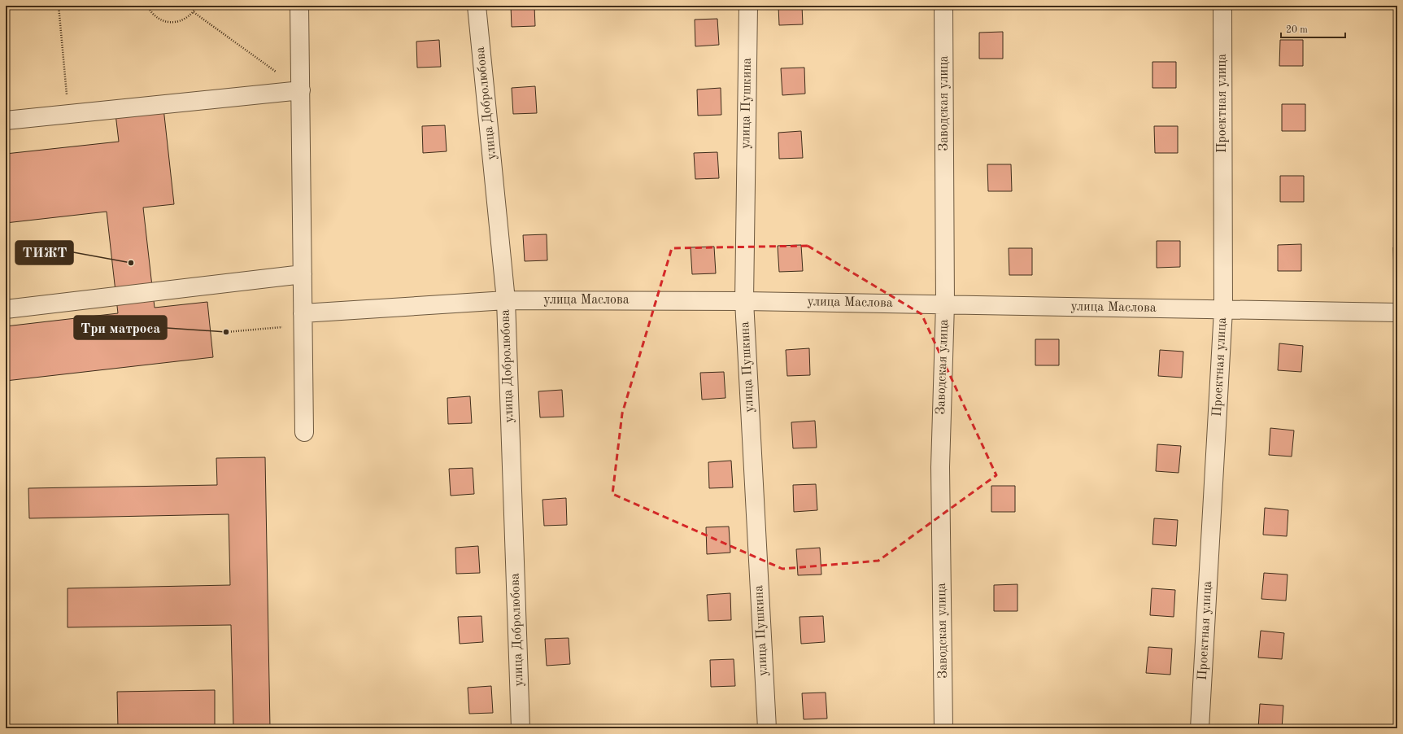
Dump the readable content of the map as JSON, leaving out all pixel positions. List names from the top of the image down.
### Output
{
  "streets": {
    "street": [
      "улица Добролюбова",
      "улица Пушкина",
      "Заводская улица",
      "Проектная улица",
      "улица Маслова"
    ]
  },
  "crossings": [
    ["улица Добролюбова", "улица Маслова"],
    ["улица Пушкина", "улица Маслова"],
    ["Заводская улица", "улица Маслова"],
    ["Проектная улица", "улица Маслова"]
  ],
  "places": ["ТИЖТ", "Три матроса"],
  "scale_bar": "20 m"
}
